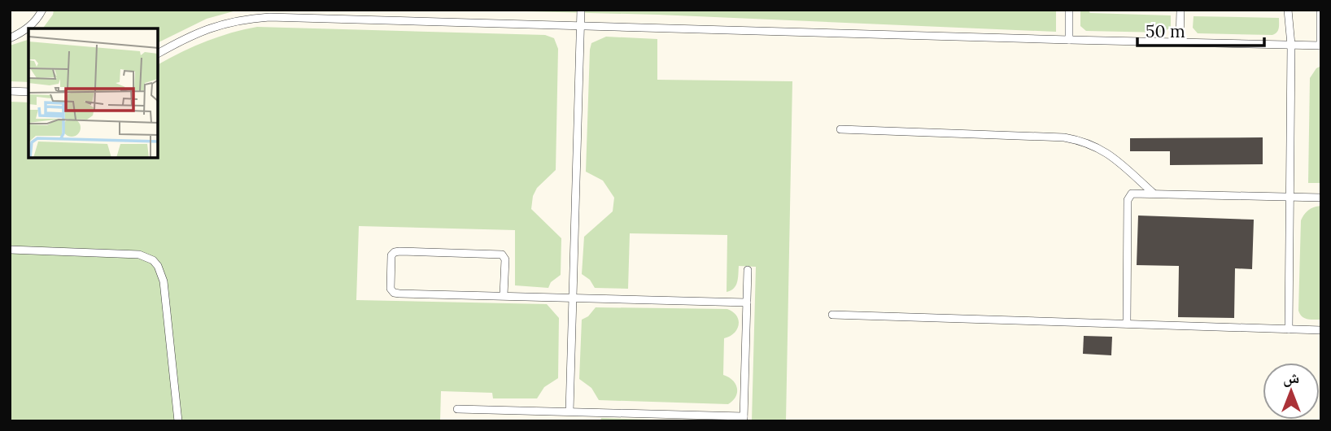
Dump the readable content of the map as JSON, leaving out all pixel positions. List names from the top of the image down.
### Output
{
  "scale_bar": "50 m",
  "north": "top"
}
